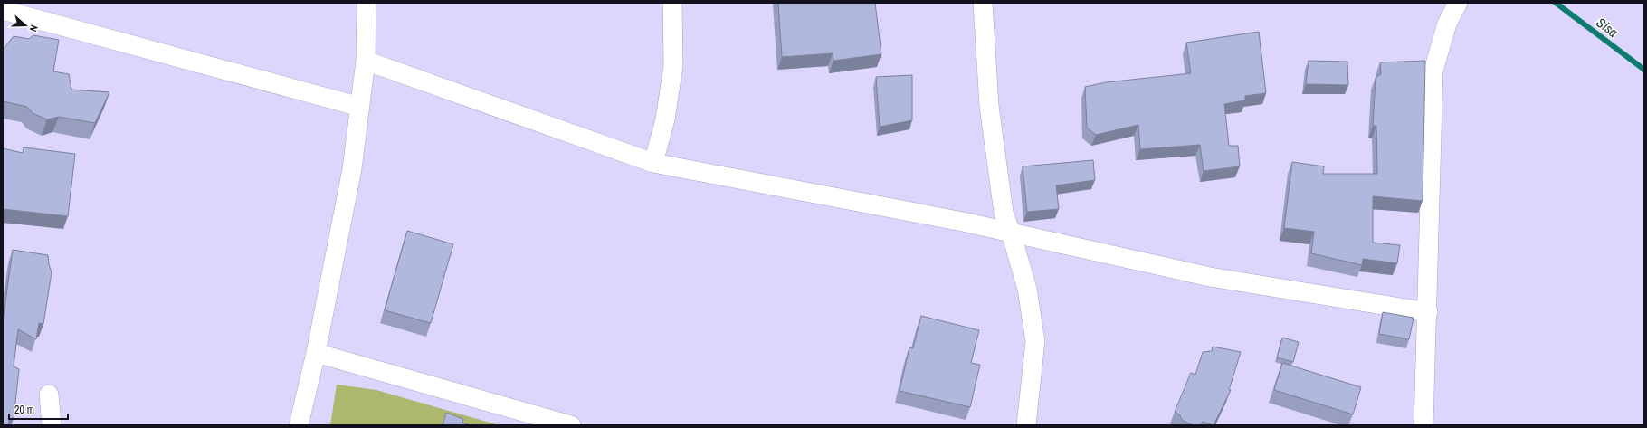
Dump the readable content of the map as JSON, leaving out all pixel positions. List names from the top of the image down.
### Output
{
  "water": ["Sisa"],
  "scale_bar": "20 m",
  "north": "right"
}
